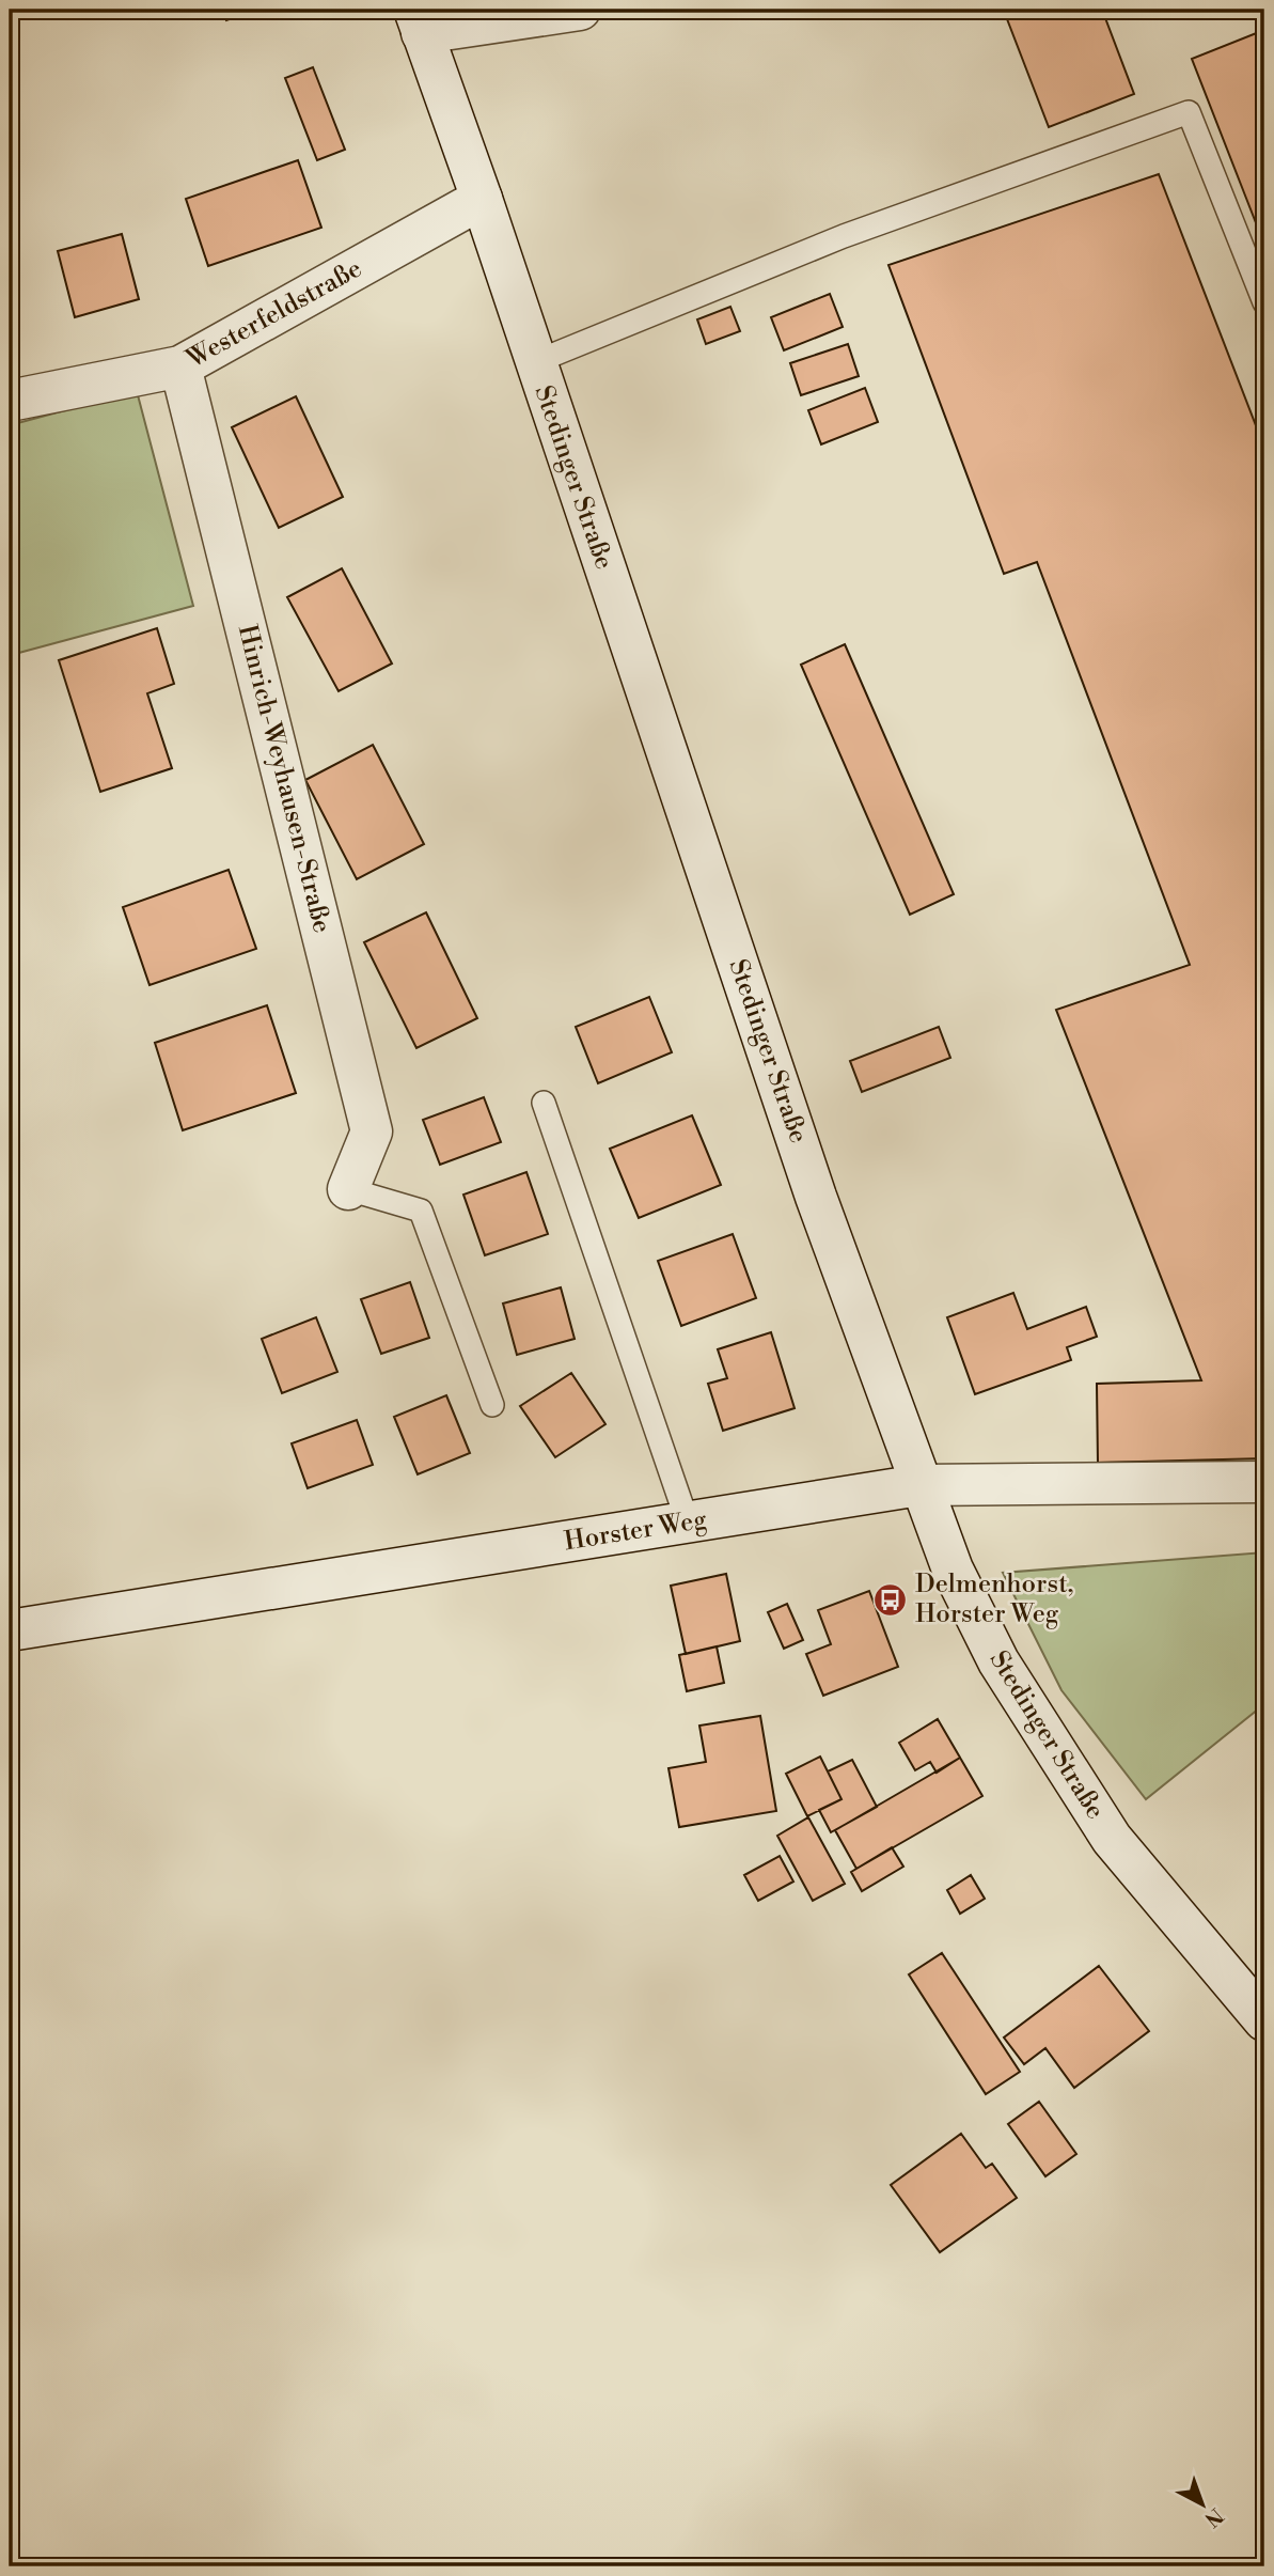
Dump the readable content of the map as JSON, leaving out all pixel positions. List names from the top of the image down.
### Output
{
  "streets": {
    "street": [
      "Westerfeldstraße",
      "Stedinger Straße",
      "Hinrich-Weyhausen-Straße",
      "Horster Weg"
    ]
  },
  "crossings": [
    ["Westerfeldstraße", "Stedinger Straße"],
    ["Westerfeldstraße", "Hinrich-Weyhausen-Straße"],
    ["Stedinger Straße", "Horster Weg"]
  ],
  "places": {
    "bus stop": ["Delmenhorst, Horster Weg"]
  },
  "north": "bottom right"
}
